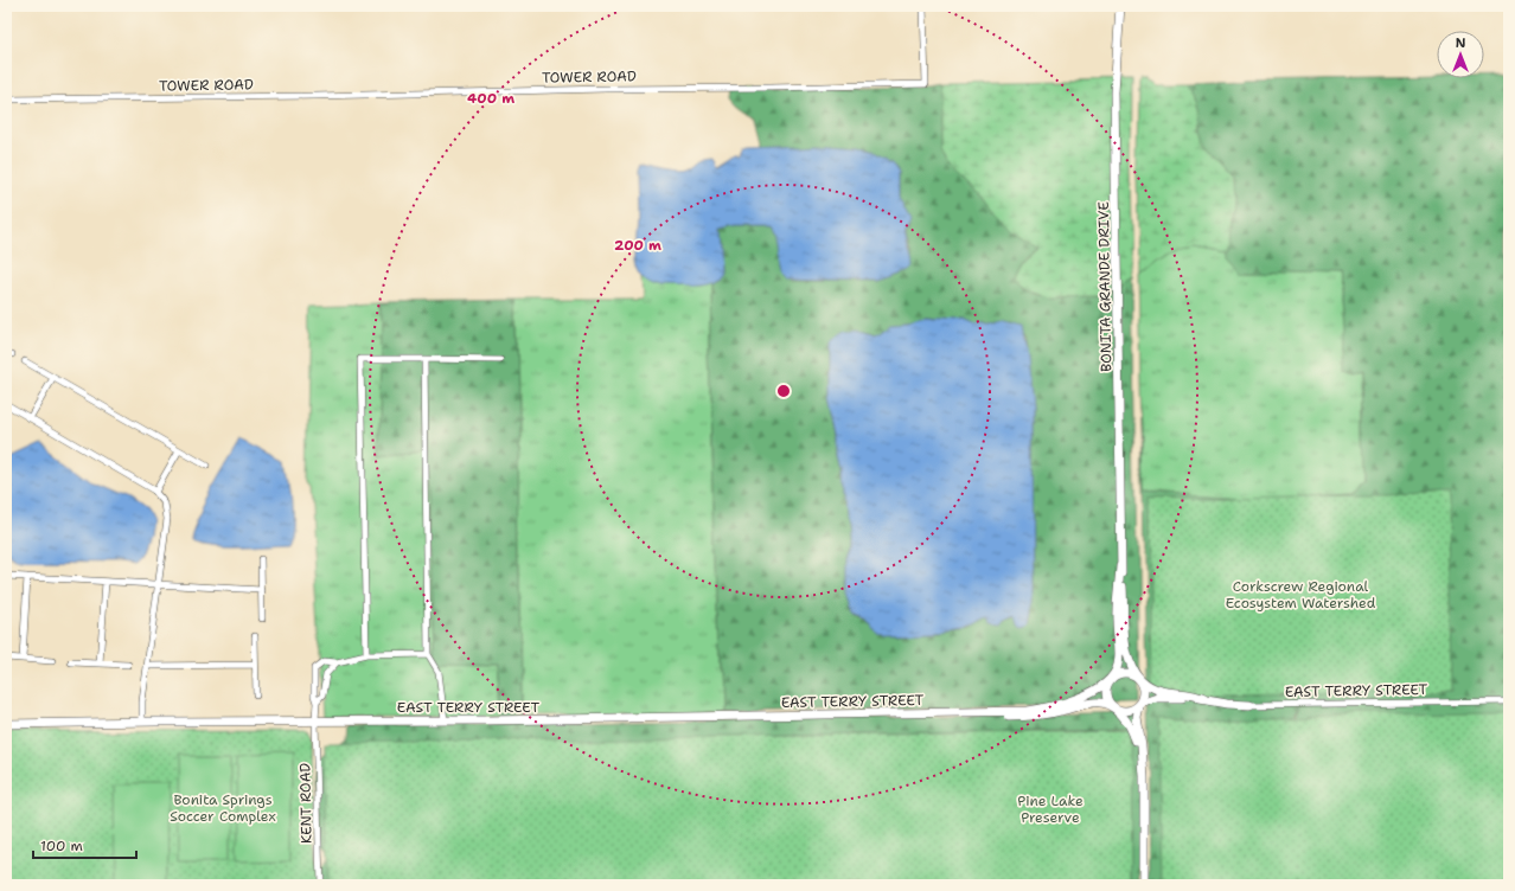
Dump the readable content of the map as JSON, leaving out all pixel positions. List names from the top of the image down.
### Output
{
  "streets": {
    "street": [
      "TOWER ROAD",
      "BONITA GRANDE DRIVE",
      "EAST TERRY STREET",
      "KENT ROAD"
    ]
  },
  "crossings": [
    ["BONITA GRANDE DRIVE", "EAST TERRY STREET"],
    ["EAST TERRY STREET", "KENT ROAD"]
  ],
  "parks": ["Corkscrew Regional Ecosystem Watershed", "Bonita Springs Soccer Complex", "Pine Lake Preserve"],
  "scale_bar": "100 m",
  "north": "top",
  "rings": ["400 m", "200 m"]
}
